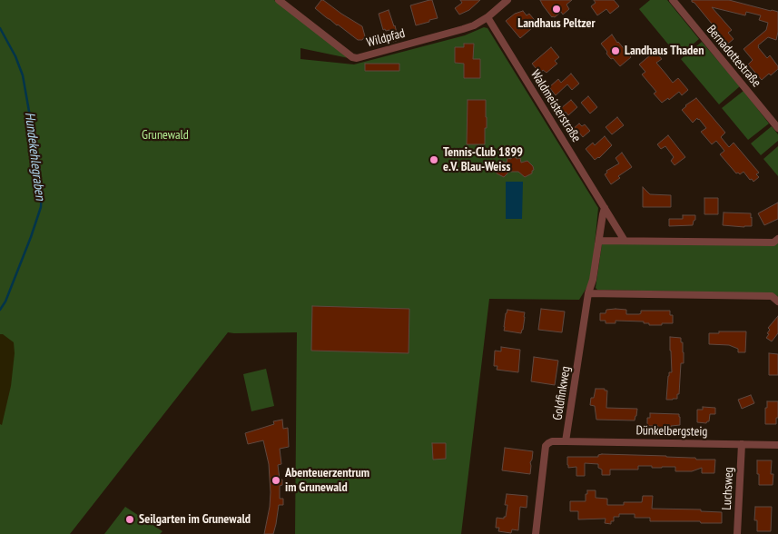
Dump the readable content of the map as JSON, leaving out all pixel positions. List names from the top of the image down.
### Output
{
  "streets": {
    "street": [
      "Wildpfad",
      "Bernadottestraße",
      "Waldmeisterstraße",
      "Goldfinkweg",
      "Dünkelbergsteig",
      "Luchsweg"
    ]
  },
  "crossings": [
    ["Wildpfad", "Waldmeisterstraße"],
    ["Goldfinkweg", "Dünkelbergsteig"],
    ["Dünkelbergsteig", "Luchsweg"]
  ],
  "water": ["Hundekehlegraben"],
  "parks": ["Grunewald"],
  "places": [
    "Landhaus Peltzer",
    "Landhaus Thaden",
    "Tennis-Club 1899 e.V. Blau-Weiss",
    "Abenteuerzentrum im Grunewald",
    "Seilgarten im Grunewald"
  ]
}
